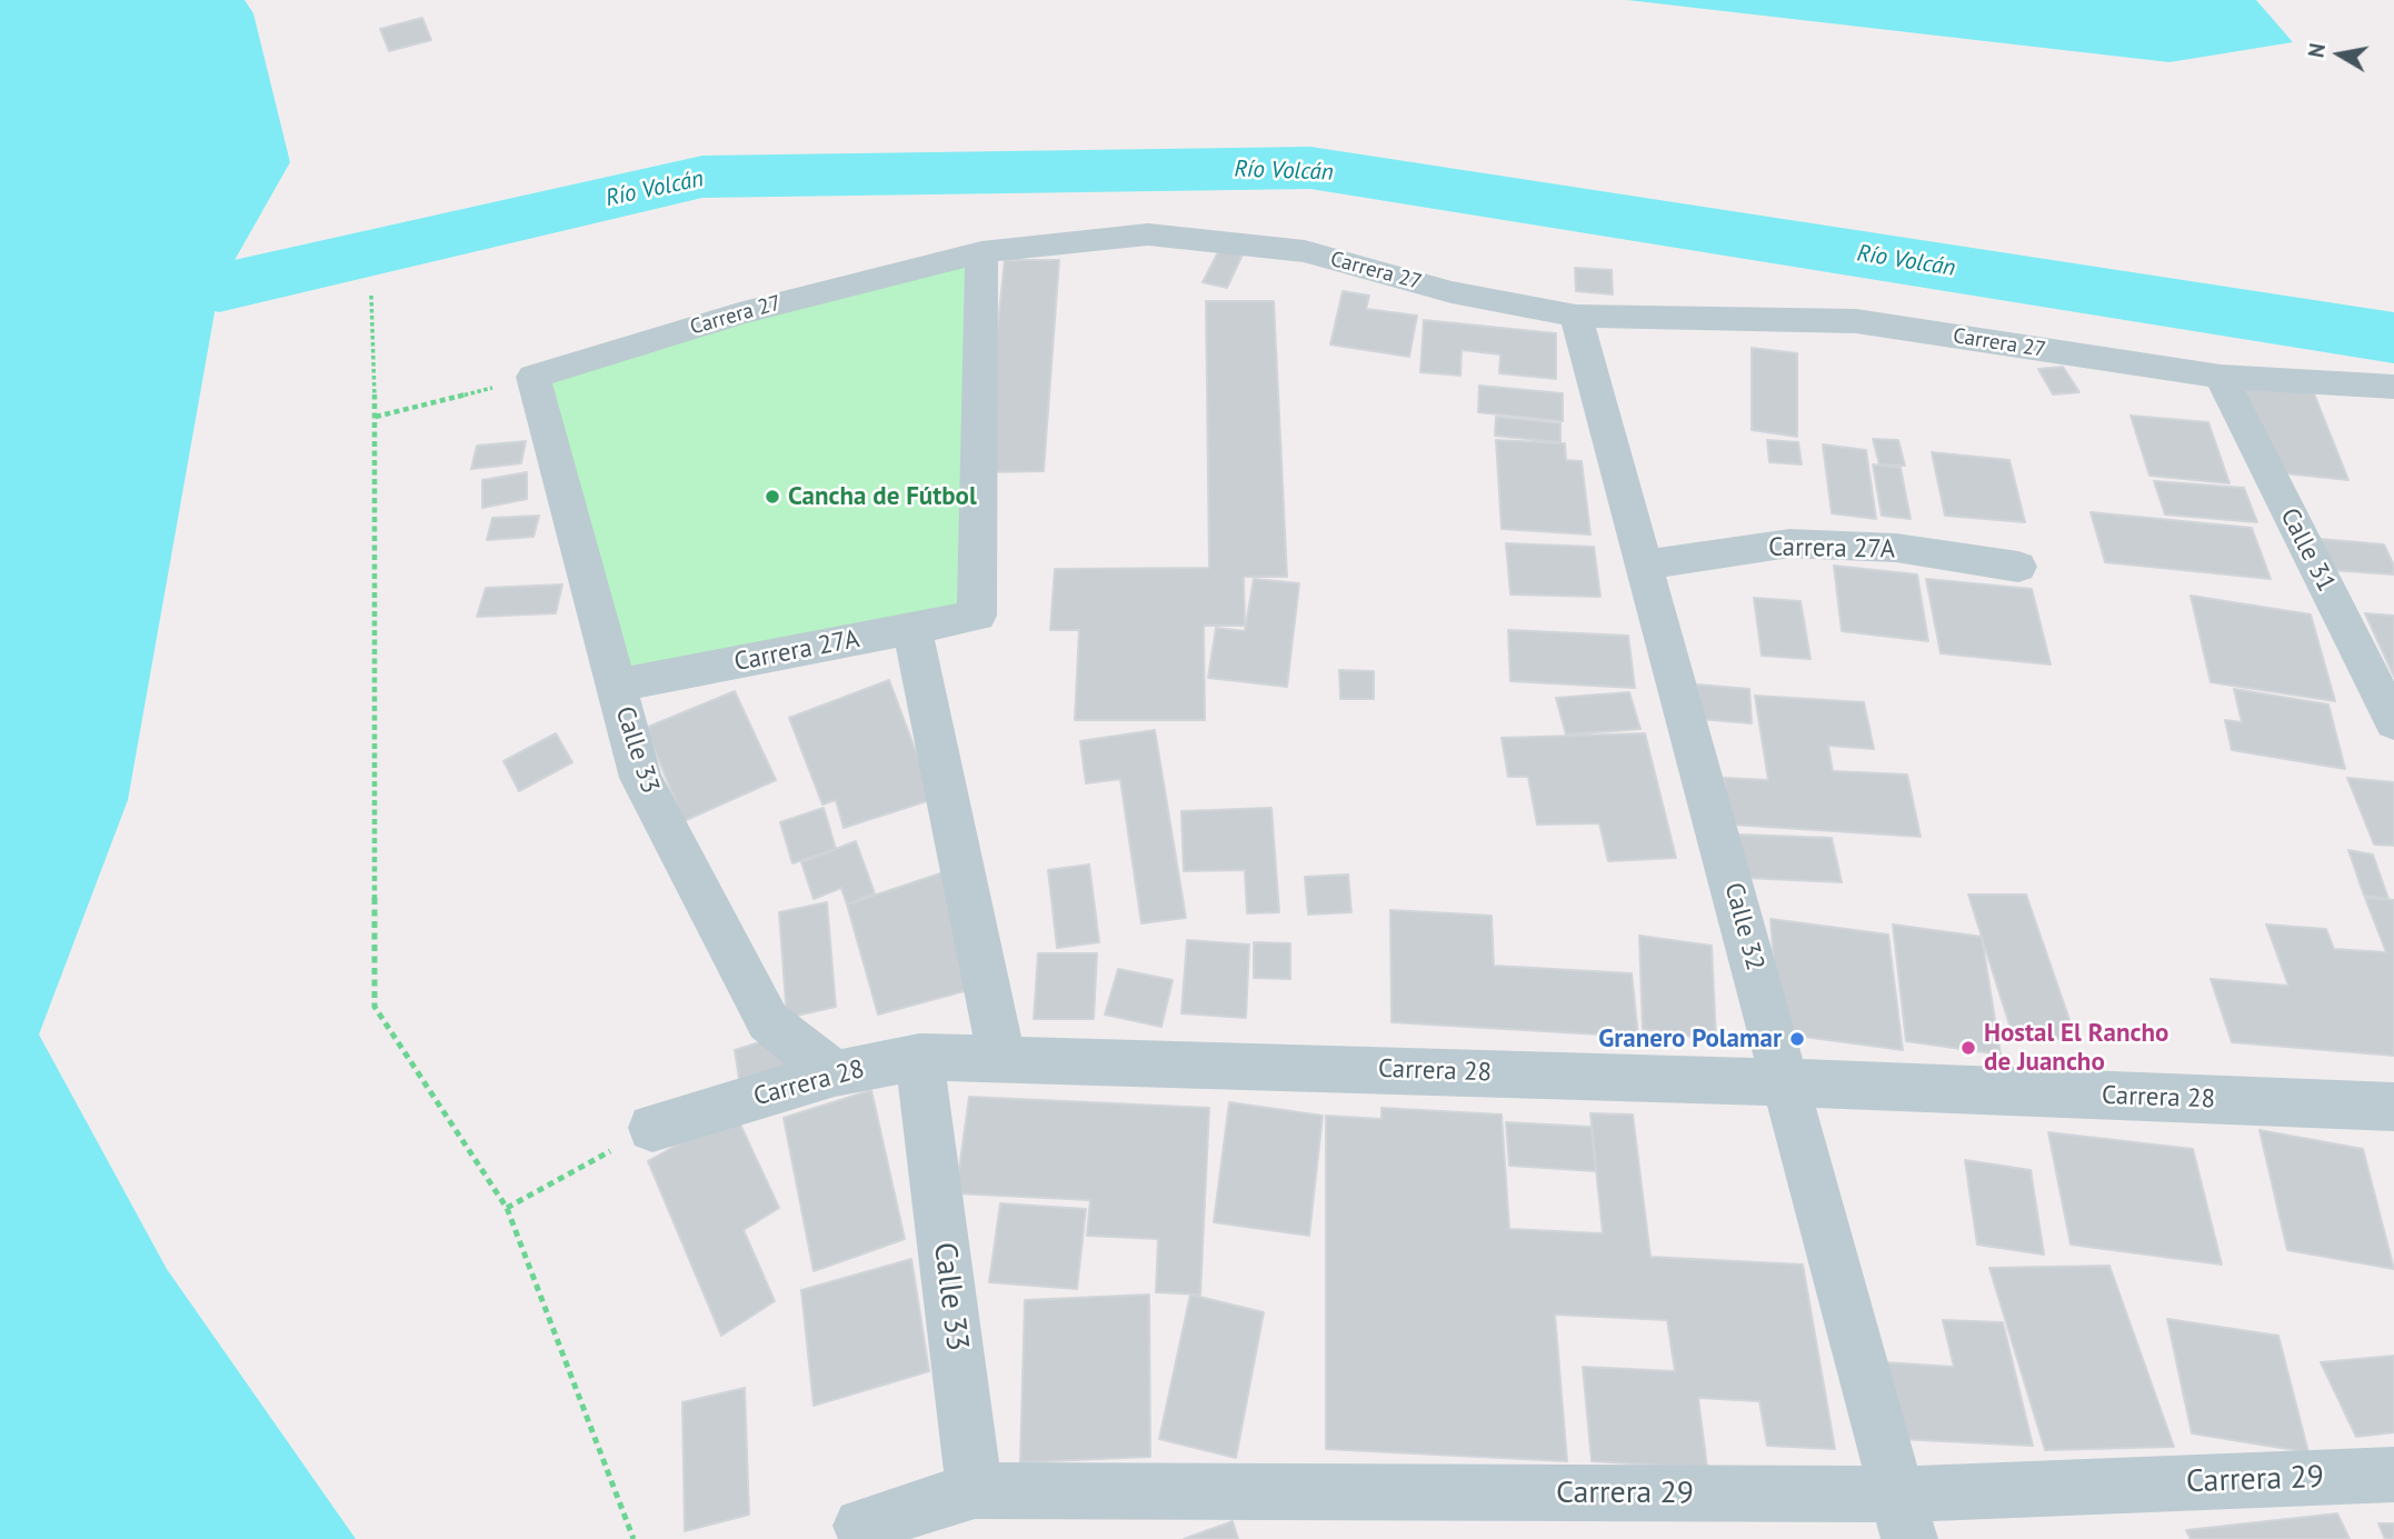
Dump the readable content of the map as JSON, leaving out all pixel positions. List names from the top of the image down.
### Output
{
  "streets": {
    "street": [
      "Carrera 27",
      "Carrera 27A",
      "Calle 31",
      "Calle 33",
      "Calle 32",
      "Carrera 28",
      "Carrera 29"
    ]
  },
  "crossings": [
    ["Carrera 27", "Carrera 27A"],
    ["Carrera 27", "Calle 31"],
    ["Carrera 27", "Calle 33"],
    ["Carrera 27", "Calle 32"],
    ["Carrera 27A", "Calle 33"],
    ["Carrera 27A", "Calle 32"],
    ["Calle 33", "Carrera 28"],
    ["Calle 33", "Carrera 29"],
    ["Calle 32", "Carrera 28"],
    ["Calle 32", "Carrera 29"]
  ],
  "water": ["Río Volcán"],
  "places": ["Cancha de Fútbol", "Granero Polamar", "Hostal El Rancho de Juancho"],
  "north": "left"
}
